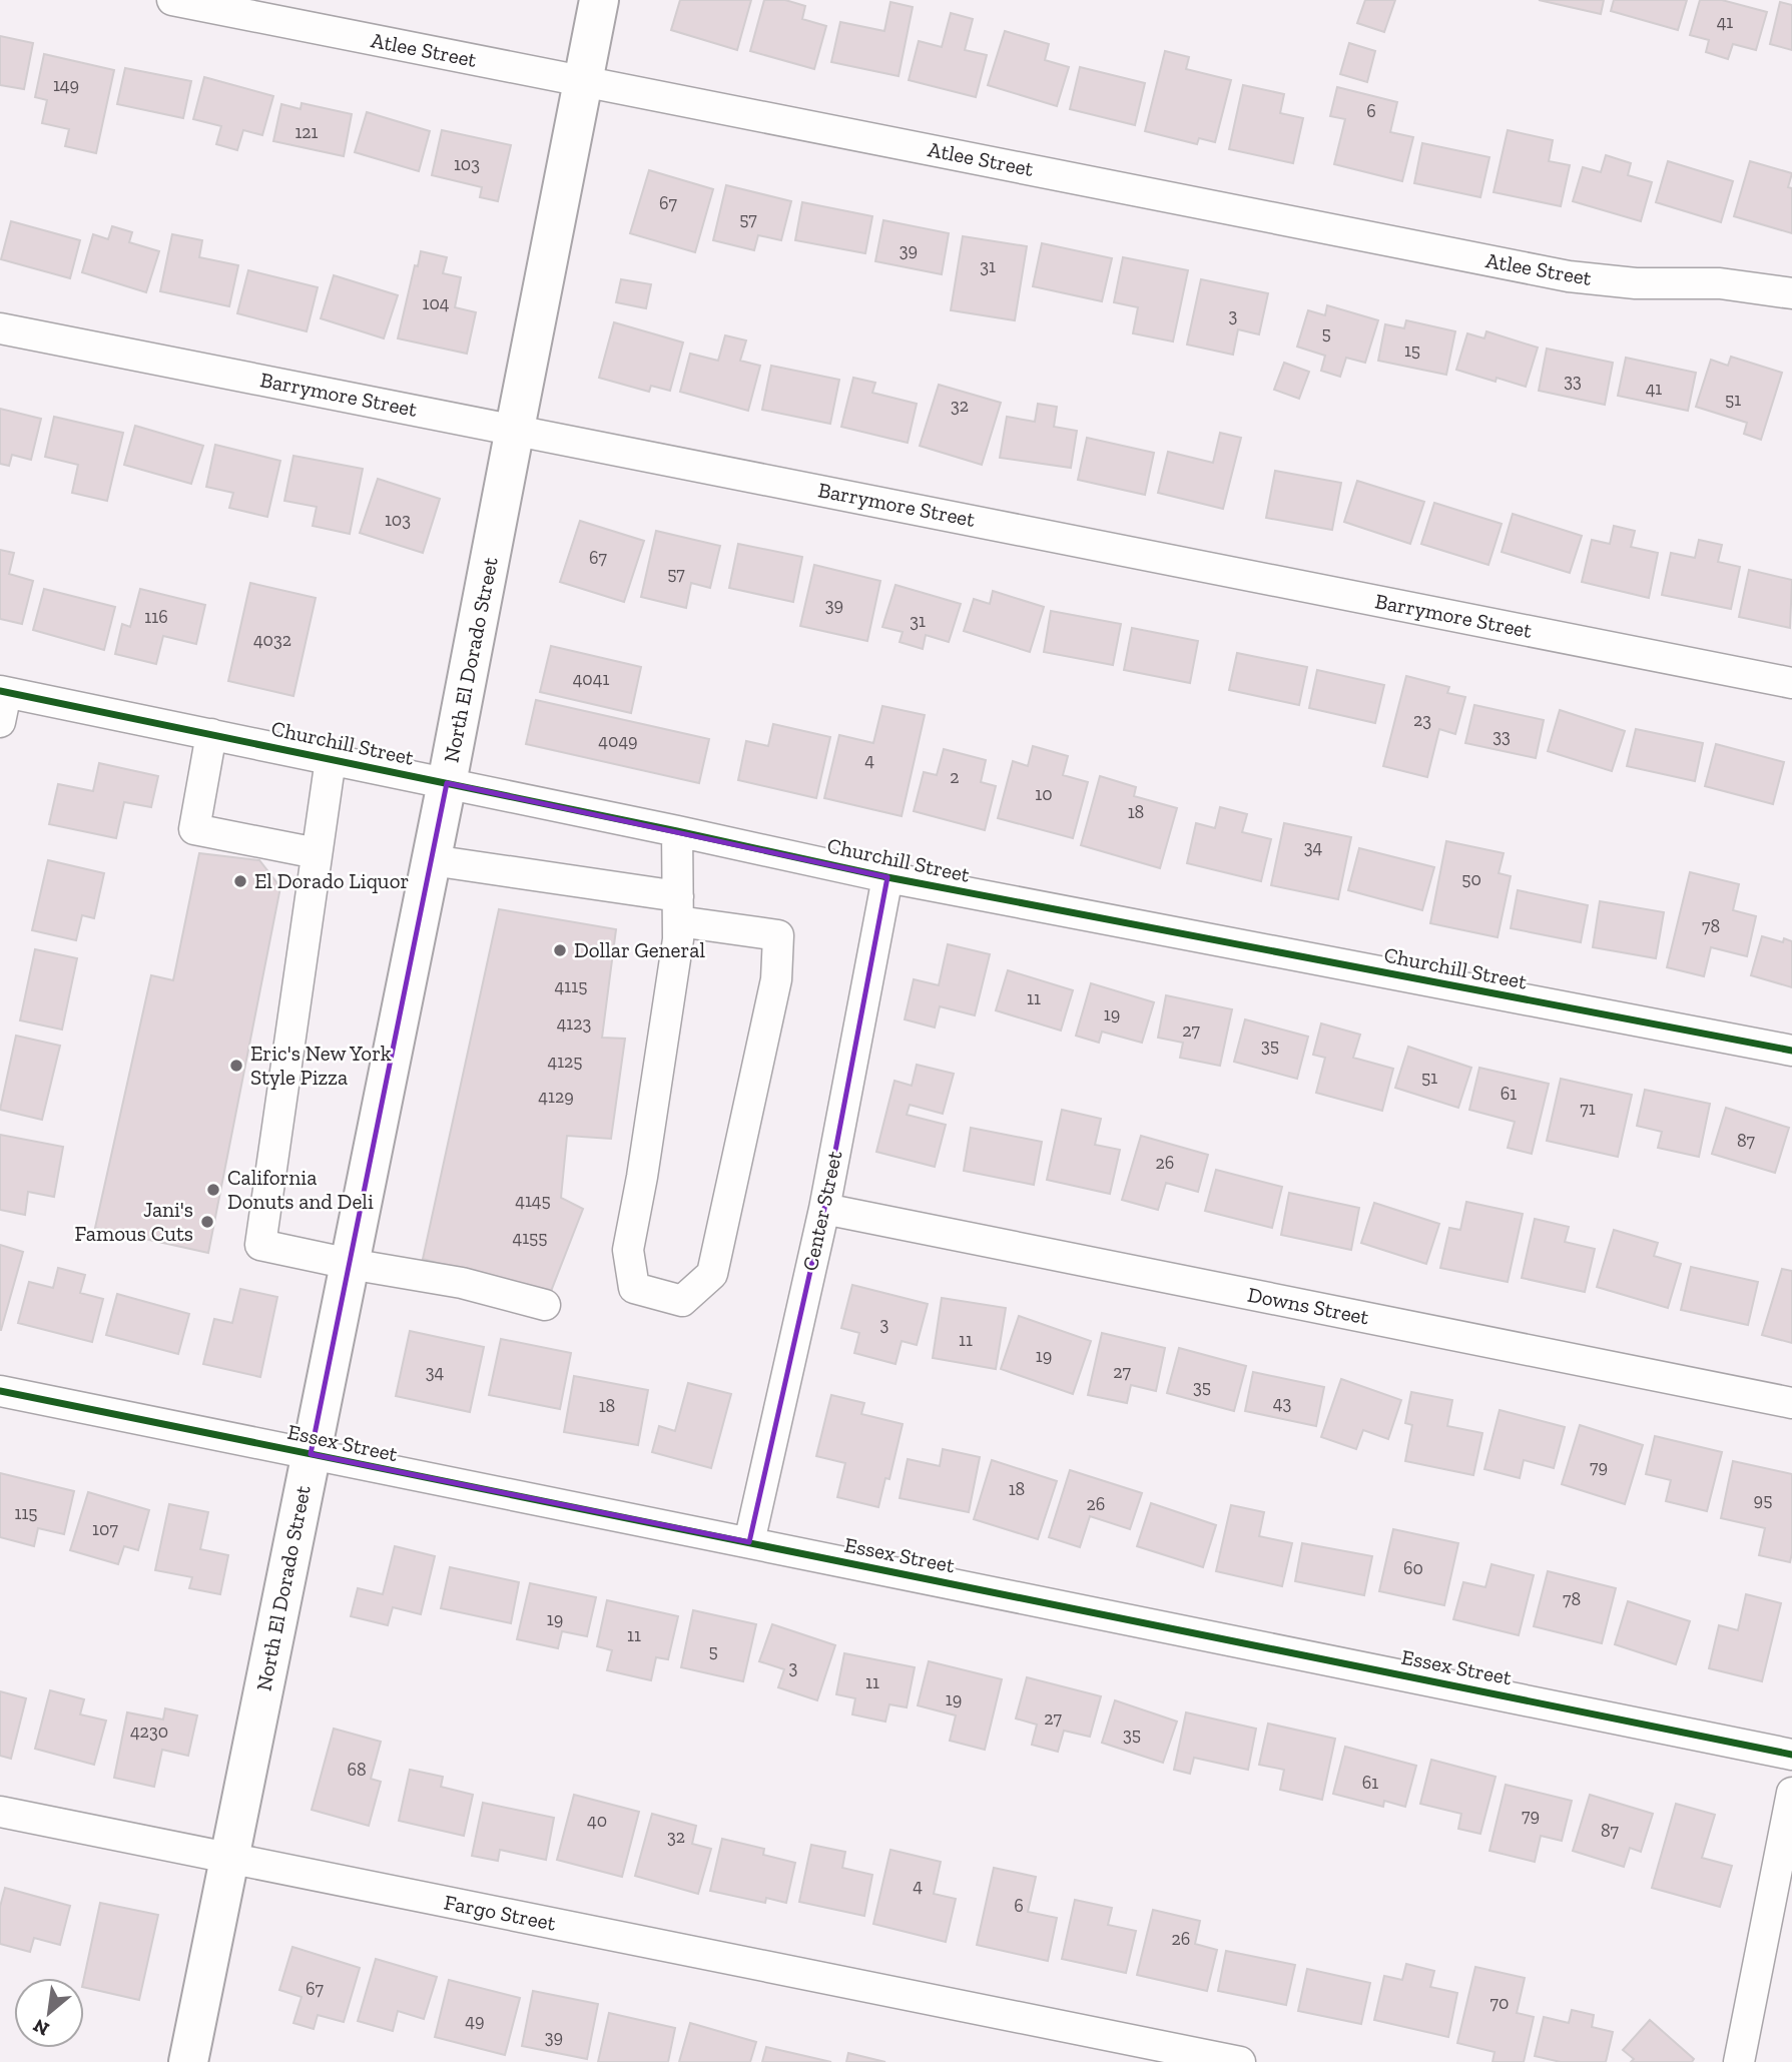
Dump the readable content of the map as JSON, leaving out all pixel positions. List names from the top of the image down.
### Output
{
  "streets": {
    "main road": ["North El Dorado Street"],
    "street": [
      "Atlee Street",
      "Barrymore Street",
      "Churchill Street",
      "Center Street",
      "Downs Street",
      "Essex Street",
      "Fargo Street"
    ]
  },
  "crossings": [
    ["Atlee Street", "North El Dorado Street"],
    ["Barrymore Street", "North El Dorado Street"],
    ["North El Dorado Street", "Churchill Street"],
    ["North El Dorado Street", "Essex Street"],
    ["North El Dorado Street", "Fargo Street"],
    ["Churchill Street", "Center Street"],
    ["Center Street", "Downs Street"],
    ["Center Street", "Essex Street"]
  ],
  "places": [
    "El Dorado Liquor",
    "Dollar General",
    "Eric's New York Style Pizza",
    "California Donuts and Deli",
    "Jani's Famous Cuts"
  ],
  "house_numbers": [
    "41",
    "149",
    "6",
    "121",
    "103",
    "67",
    "57",
    "39",
    "31",
    "104",
    "3",
    "5",
    "15",
    "33",
    "41",
    "51",
    "32",
    "103",
    "67",
    "57",
    "39",
    "116",
    "31",
    "4032",
    "4041",
    "23",
    "33",
    "4049",
    "4",
    "2",
    "10",
    "18",
    "34",
    "50",
    "78",
    "4115",
    "11",
    "19",
    "4123",
    "27",
    "35",
    "4125",
    "51",
    "61",
    "4129",
    "71",
    "87",
    "26",
    "4145",
    "4155",
    "3",
    "11",
    "19",
    "34",
    "27",
    "35",
    "43",
    "18",
    "79",
    "18",
    "95",
    "26",
    "115",
    "107",
    "60",
    "78",
    "19",
    "11",
    "5",
    "3",
    "11",
    "19",
    "27",
    "4230",
    "35",
    "68",
    "61",
    "79",
    "40",
    "87",
    "32",
    "4",
    "6",
    "26",
    "67",
    "70",
    "49",
    "39"
  ],
  "north": "bottom left"
}
